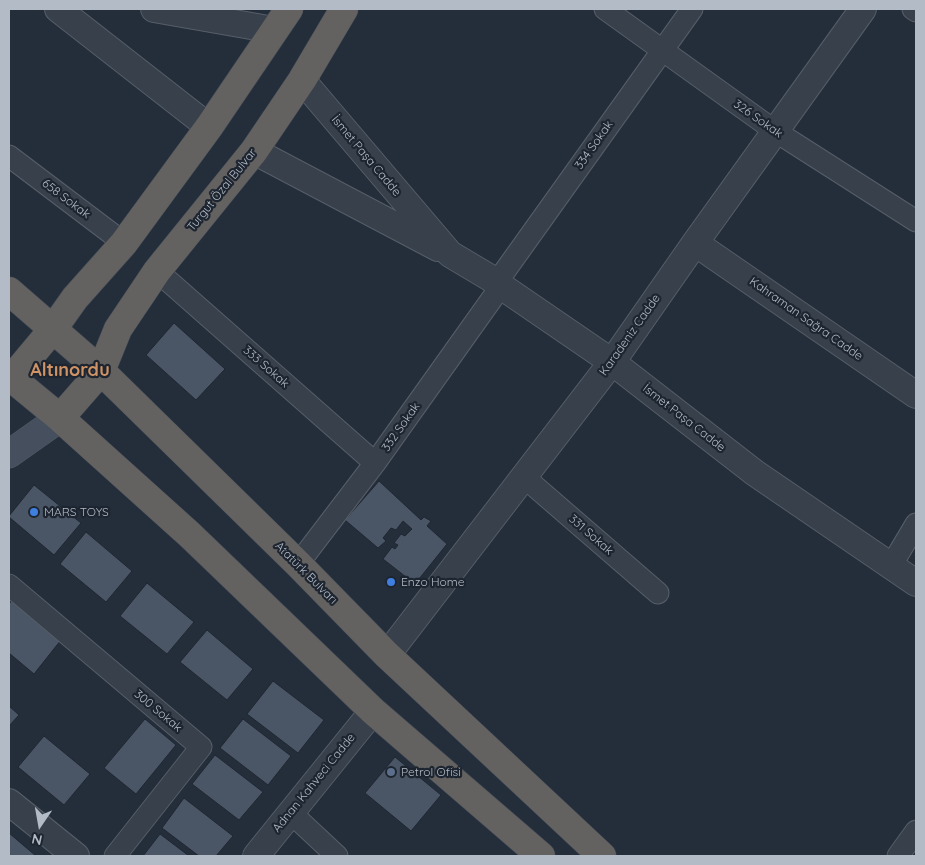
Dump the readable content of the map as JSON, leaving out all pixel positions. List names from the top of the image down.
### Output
{
  "streets": {
    "highway": ["Turgut Özal Bulvar", "Atatürk Bulvarı"],
    "street": [
      "326 Sokak",
      "334 Sokak",
      "İsmet Paşa Cadde",
      "658 Sokak",
      "Kahraman Sağra Cadde",
      "Karadeniz Cadde",
      "333 Sokak",
      "332 Sokak",
      "331 Sokak",
      "300 Sokak",
      "Adnan Kahveci Cadde"
    ]
  },
  "crossings": [
    ["326 Sokak", "334 Sokak"],
    ["326 Sokak", "Karadeniz Cadde"],
    ["334 Sokak", "İsmet Paşa Cadde"],
    ["334 Sokak", "332 Sokak"],
    ["İsmet Paşa Cadde", "Turgut Özal Bulvar"],
    ["İsmet Paşa Cadde", "Karadeniz Cadde"],
    ["İsmet Paşa Cadde", "332 Sokak"],
    ["Turgut Özal Bulvar", "333 Sokak"],
    ["Turgut Özal Bulvar", "Atatürk Bulvarı"],
    ["Kahraman Sağra Cadde", "Karadeniz Cadde"],
    ["Karadeniz Cadde", "331 Sokak"],
    ["Karadeniz Cadde", "Atatürk Bulvarı"],
    ["333 Sokak", "332 Sokak"],
    ["332 Sokak", "Atatürk Bulvarı"]
  ],
  "districts": ["Altınordu"],
  "places": ["MARS TOYS", "Enzo Home", "Petrol Ofisi"],
  "north": "bottom"
}
